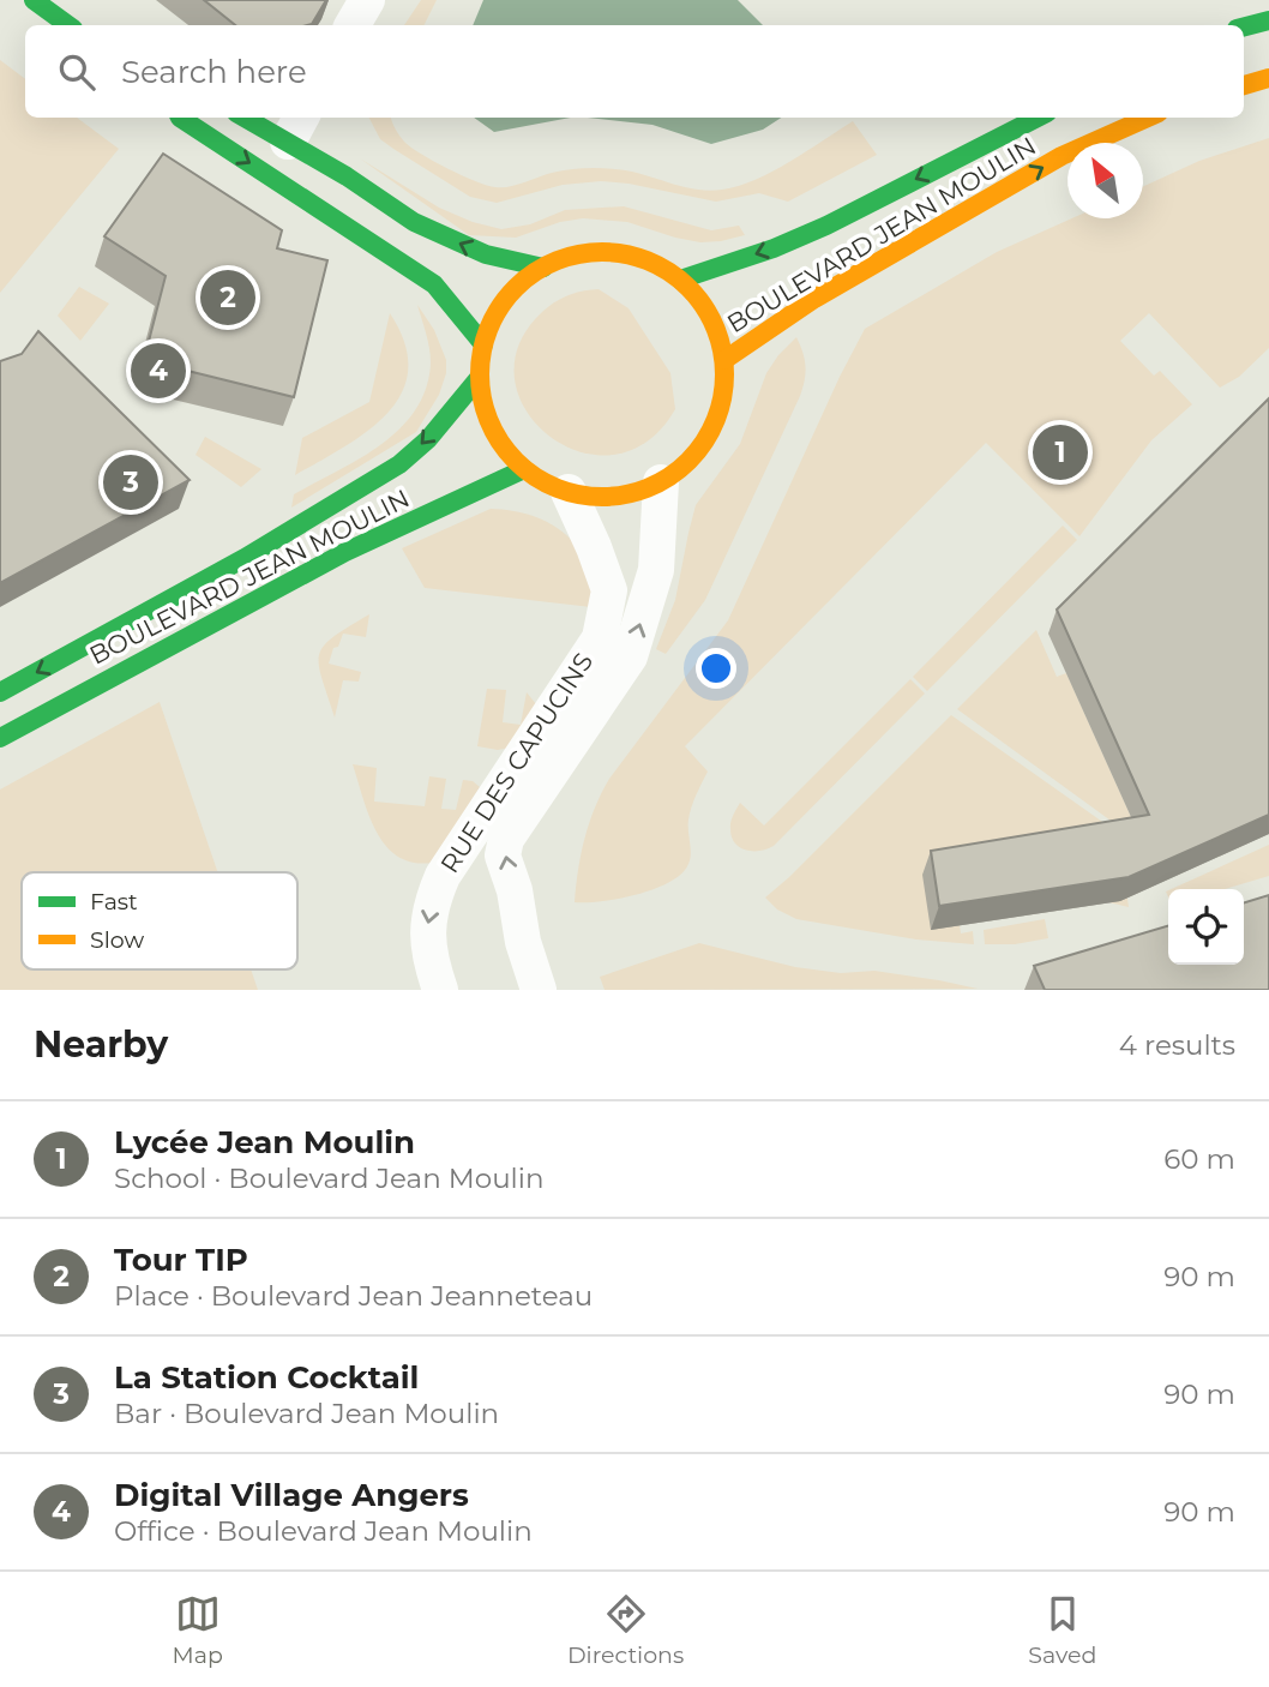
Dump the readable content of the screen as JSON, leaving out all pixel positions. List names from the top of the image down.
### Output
{
  "streets": {
    "main road": ["BOULEVARD JEAN MOULIN"],
    "street": ["RUE DES CAPUCINS"]
  },
  "crossings": [
    ["BOULEVARD JEAN MOULIN", "RUE DES CAPUCINS"]
  ],
  "legend": ["Fast", "Slow"],
  "north": "top left",
  "page": {
    "search": "Search here",
    "pins": [
      "2",
      "4",
      "1",
      "3"
    ],
    "heading": ["Nearby", "4 results"],
    "list": [
      {
        "mark": "1",
        "name": "Lycée Jean Moulin",
        "note": "School · Boulevard Jean Moulin",
        "value": "60 m"
      },
      {
        "mark": "2",
        "name": "Tour TIP",
        "note": "Place · Boulevard Jean Jeanneteau",
        "value": "90 m"
      },
      {
        "mark": "3",
        "name": "La Station Cocktail",
        "note": "Bar · Boulevard Jean Moulin",
        "value": "90 m"
      },
      {
        "mark": "4",
        "name": "Digital Village Angers",
        "note": "Office · Boulevard Jean Moulin",
        "value": "90 m"
      }
    ],
    "nav": ["Map", "Directions", "Saved"]
  }
}
